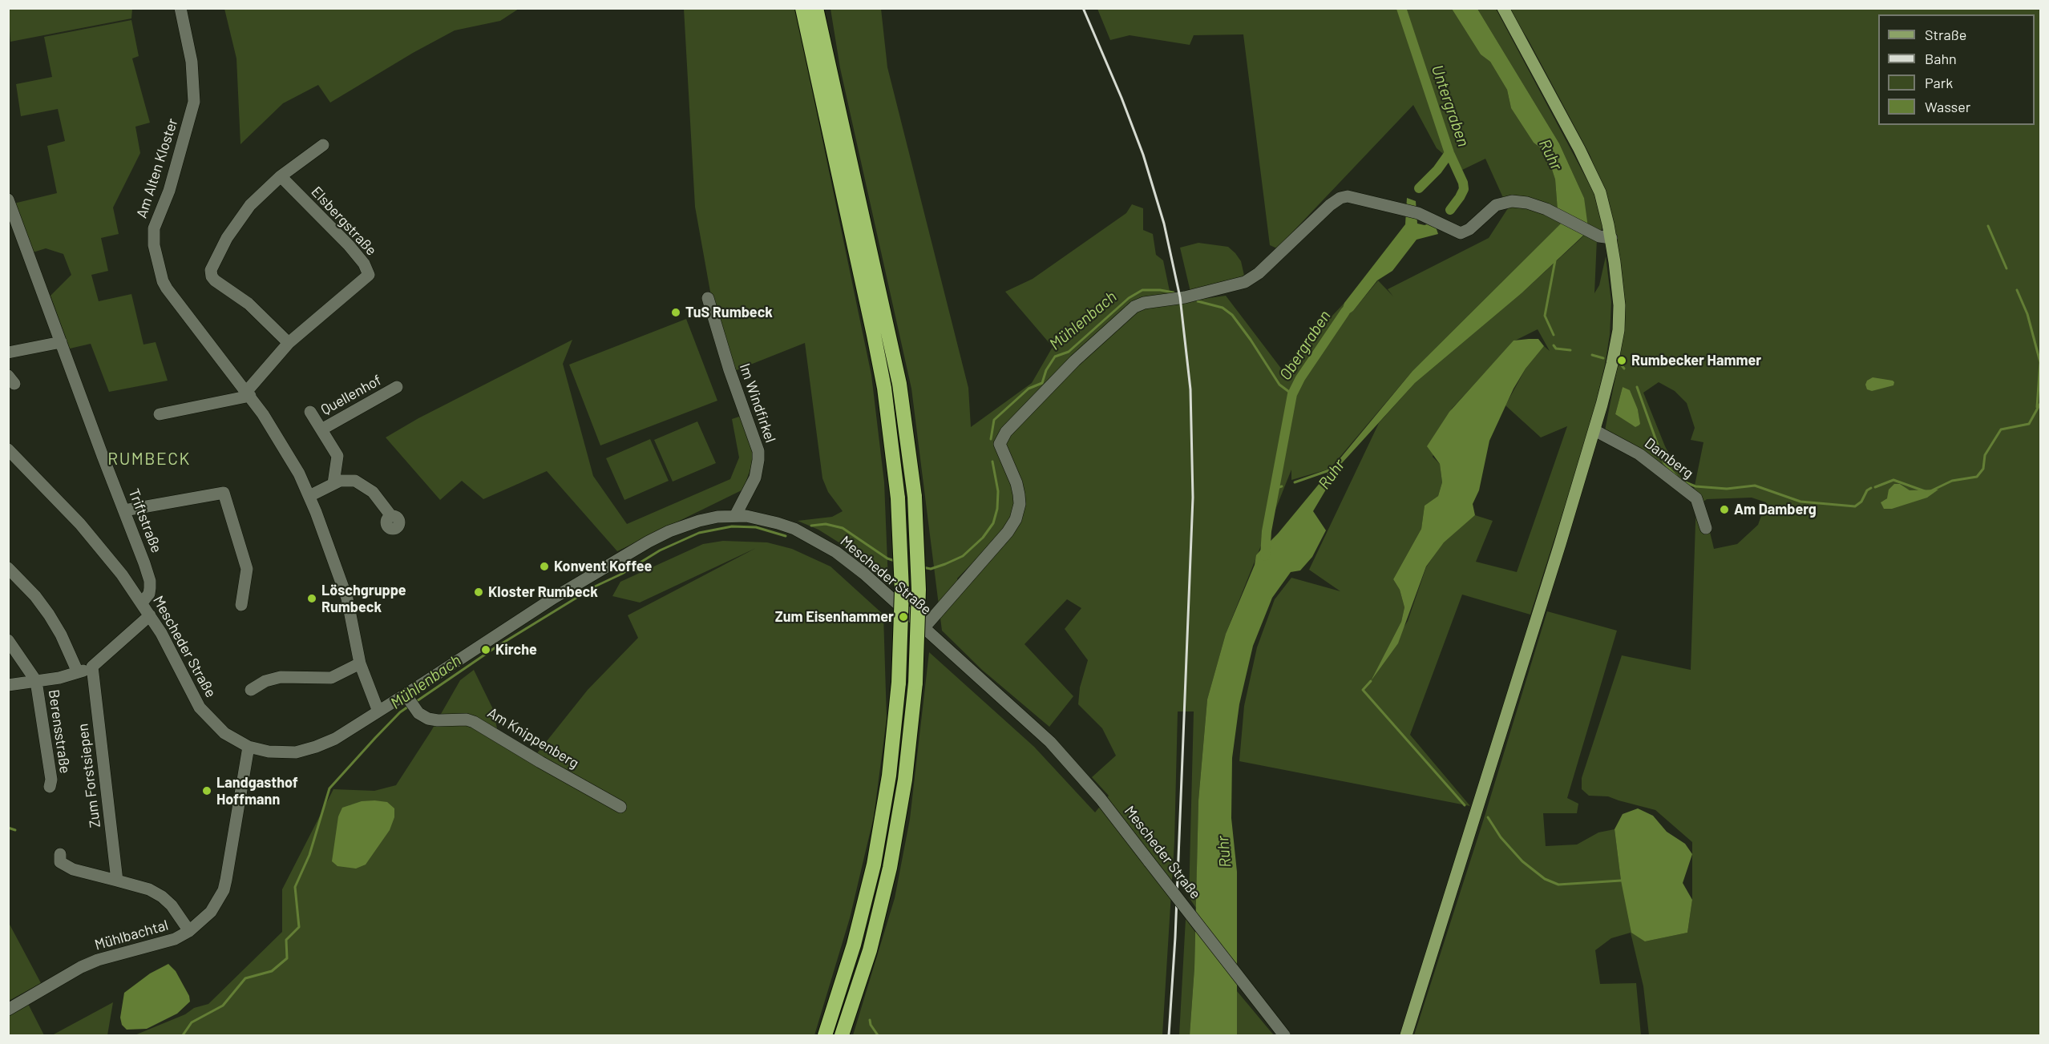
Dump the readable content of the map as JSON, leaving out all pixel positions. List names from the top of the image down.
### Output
{
  "streets": {
    "street": [
      "Am Alten Kloster",
      "Elsbergstraße",
      "Quellenhof",
      "Im Windfirkel",
      "Damberg",
      "Triftstraße",
      "Mescheder Straße",
      "Berensstraße",
      "Am Knippenberg",
      "Zum Forstsiepen",
      "Mühlbachtal"
    ]
  },
  "crossings": [
    ["Am Alten Kloster", "Elsbergstraße"],
    ["Am Alten Kloster", "Mescheder Straße"],
    ["Im Windfirkel", "Mescheder Straße"],
    ["Triftstraße", "Mescheder Straße"],
    ["Mescheder Straße", "Am Knippenberg"],
    ["Mescheder Straße", "Mühlbachtal"]
  ],
  "districts": ["RUMBECK"],
  "water": [
    "Untergraben",
    "Ruhr",
    "Mühlenbach",
    "Obergraben"
  ],
  "places": [
    "TuS Rumbeck",
    "Rumbecker Hammer",
    "Am Damberg",
    "Konvent Koffee",
    "Kloster Rumbeck",
    "Löschgruppe Rumbeck",
    "Zum Eisenhammer",
    "Kirche",
    "Landgasthof Hoffmann"
  ],
  "legend": [
    "Straße",
    "Bahn",
    "Park",
    "Wasser"
  ]
}
